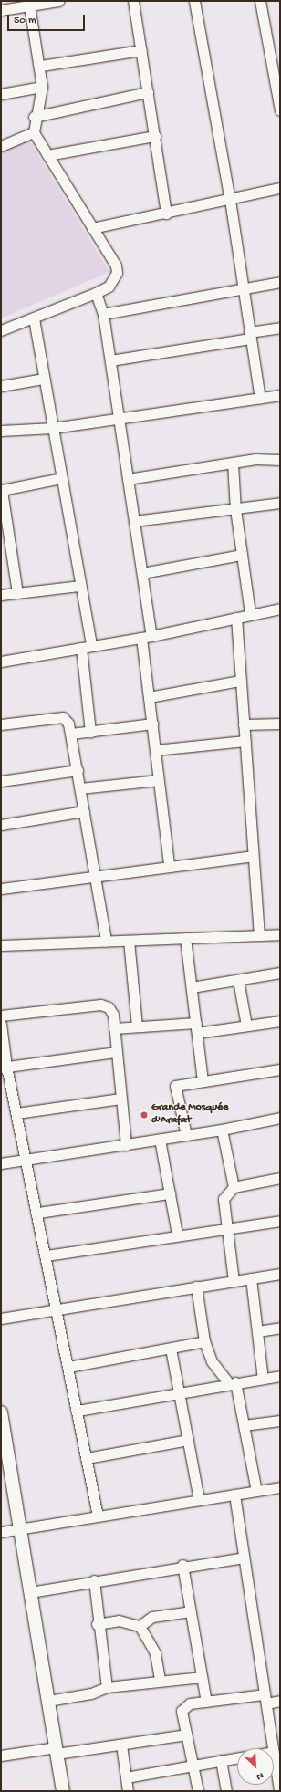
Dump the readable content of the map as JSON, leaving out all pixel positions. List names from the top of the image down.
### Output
{
  "places": ["Grande Mosquée d'Arafat"],
  "scale_bar": "50 m",
  "north": "bottom right"
}
